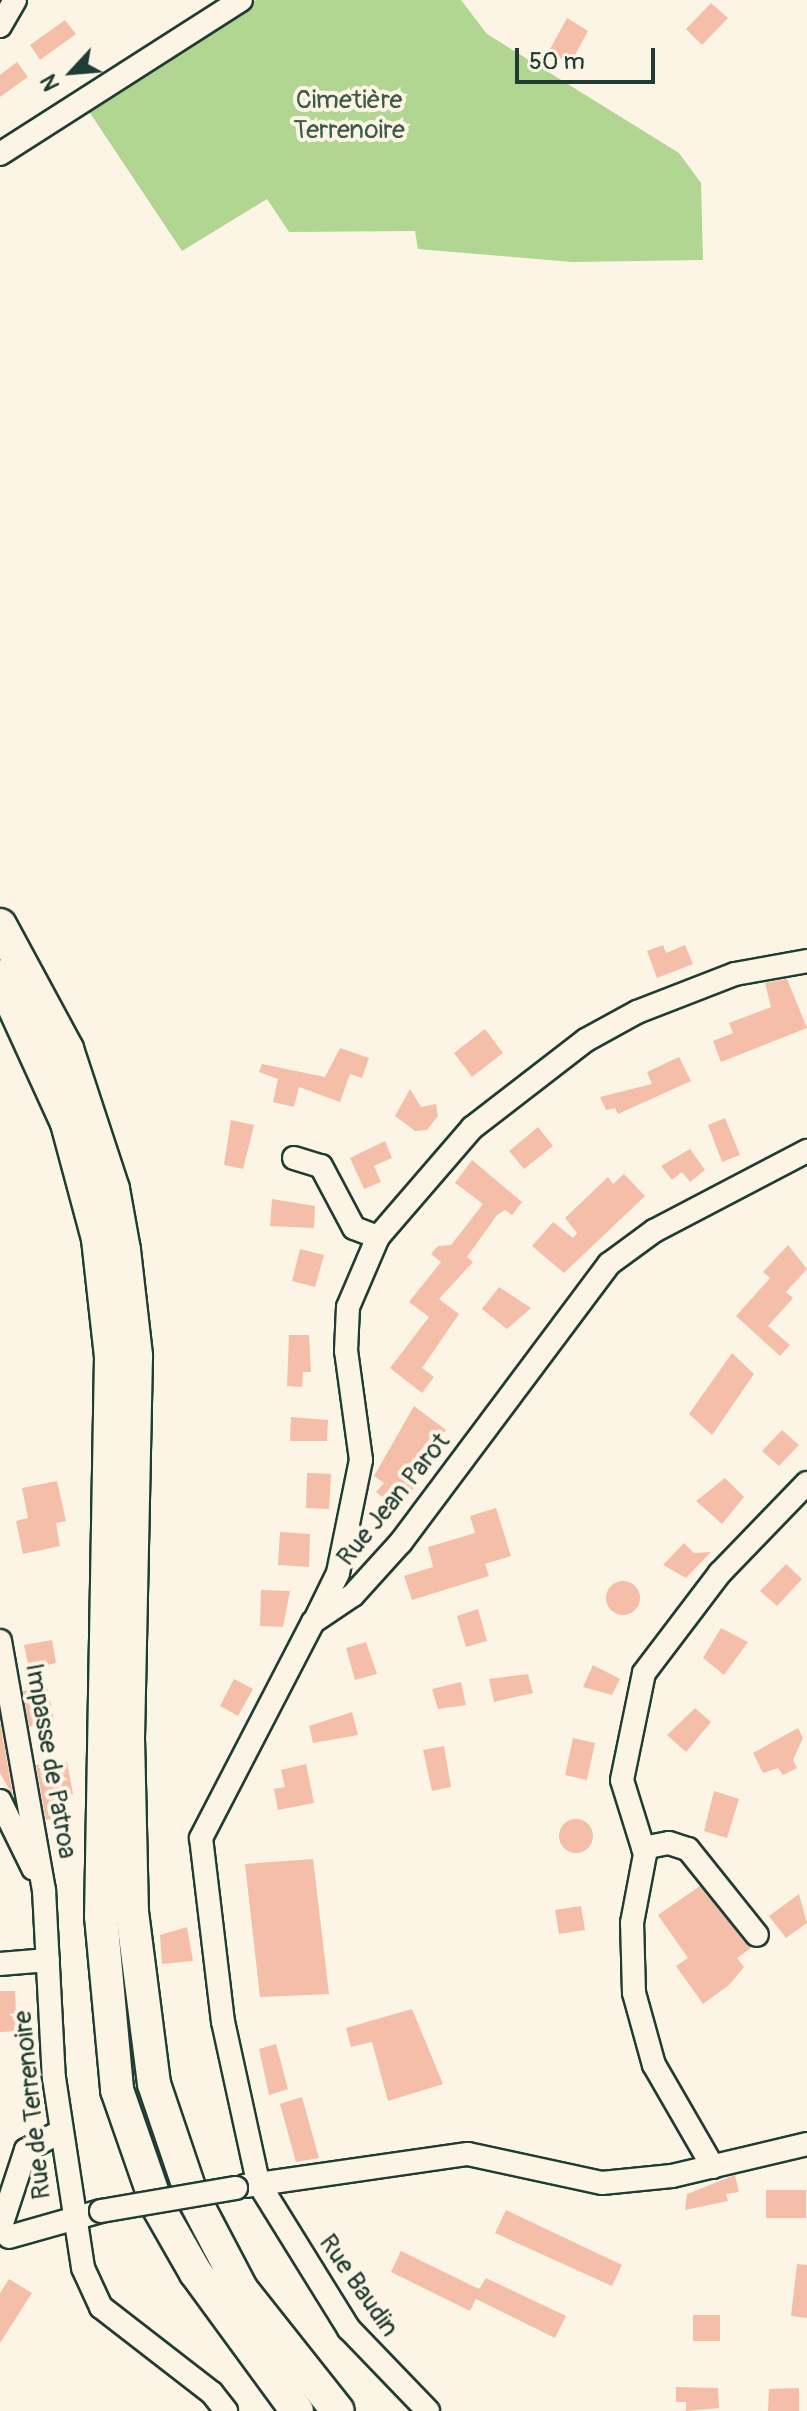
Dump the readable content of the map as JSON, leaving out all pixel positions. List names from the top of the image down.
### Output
{
  "streets": {
    "street": [
      "Rue Jean Parot",
      "Impasse de Patroa",
      "Rue de Terrenoire",
      "Rue Baudin"
    ]
  },
  "crossings": [
    ["Rue Jean Parot", "Rue de Terrenoire"],
    ["Rue Jean Parot", "Rue Baudin"],
    ["Impasse de Patroa", "Rue de Terrenoire"],
    ["Rue de Terrenoire", "Rue Baudin"]
  ],
  "parks": ["Cimetière Terrenoire"],
  "scale_bar": "50 m",
  "north": "bottom left"
}
